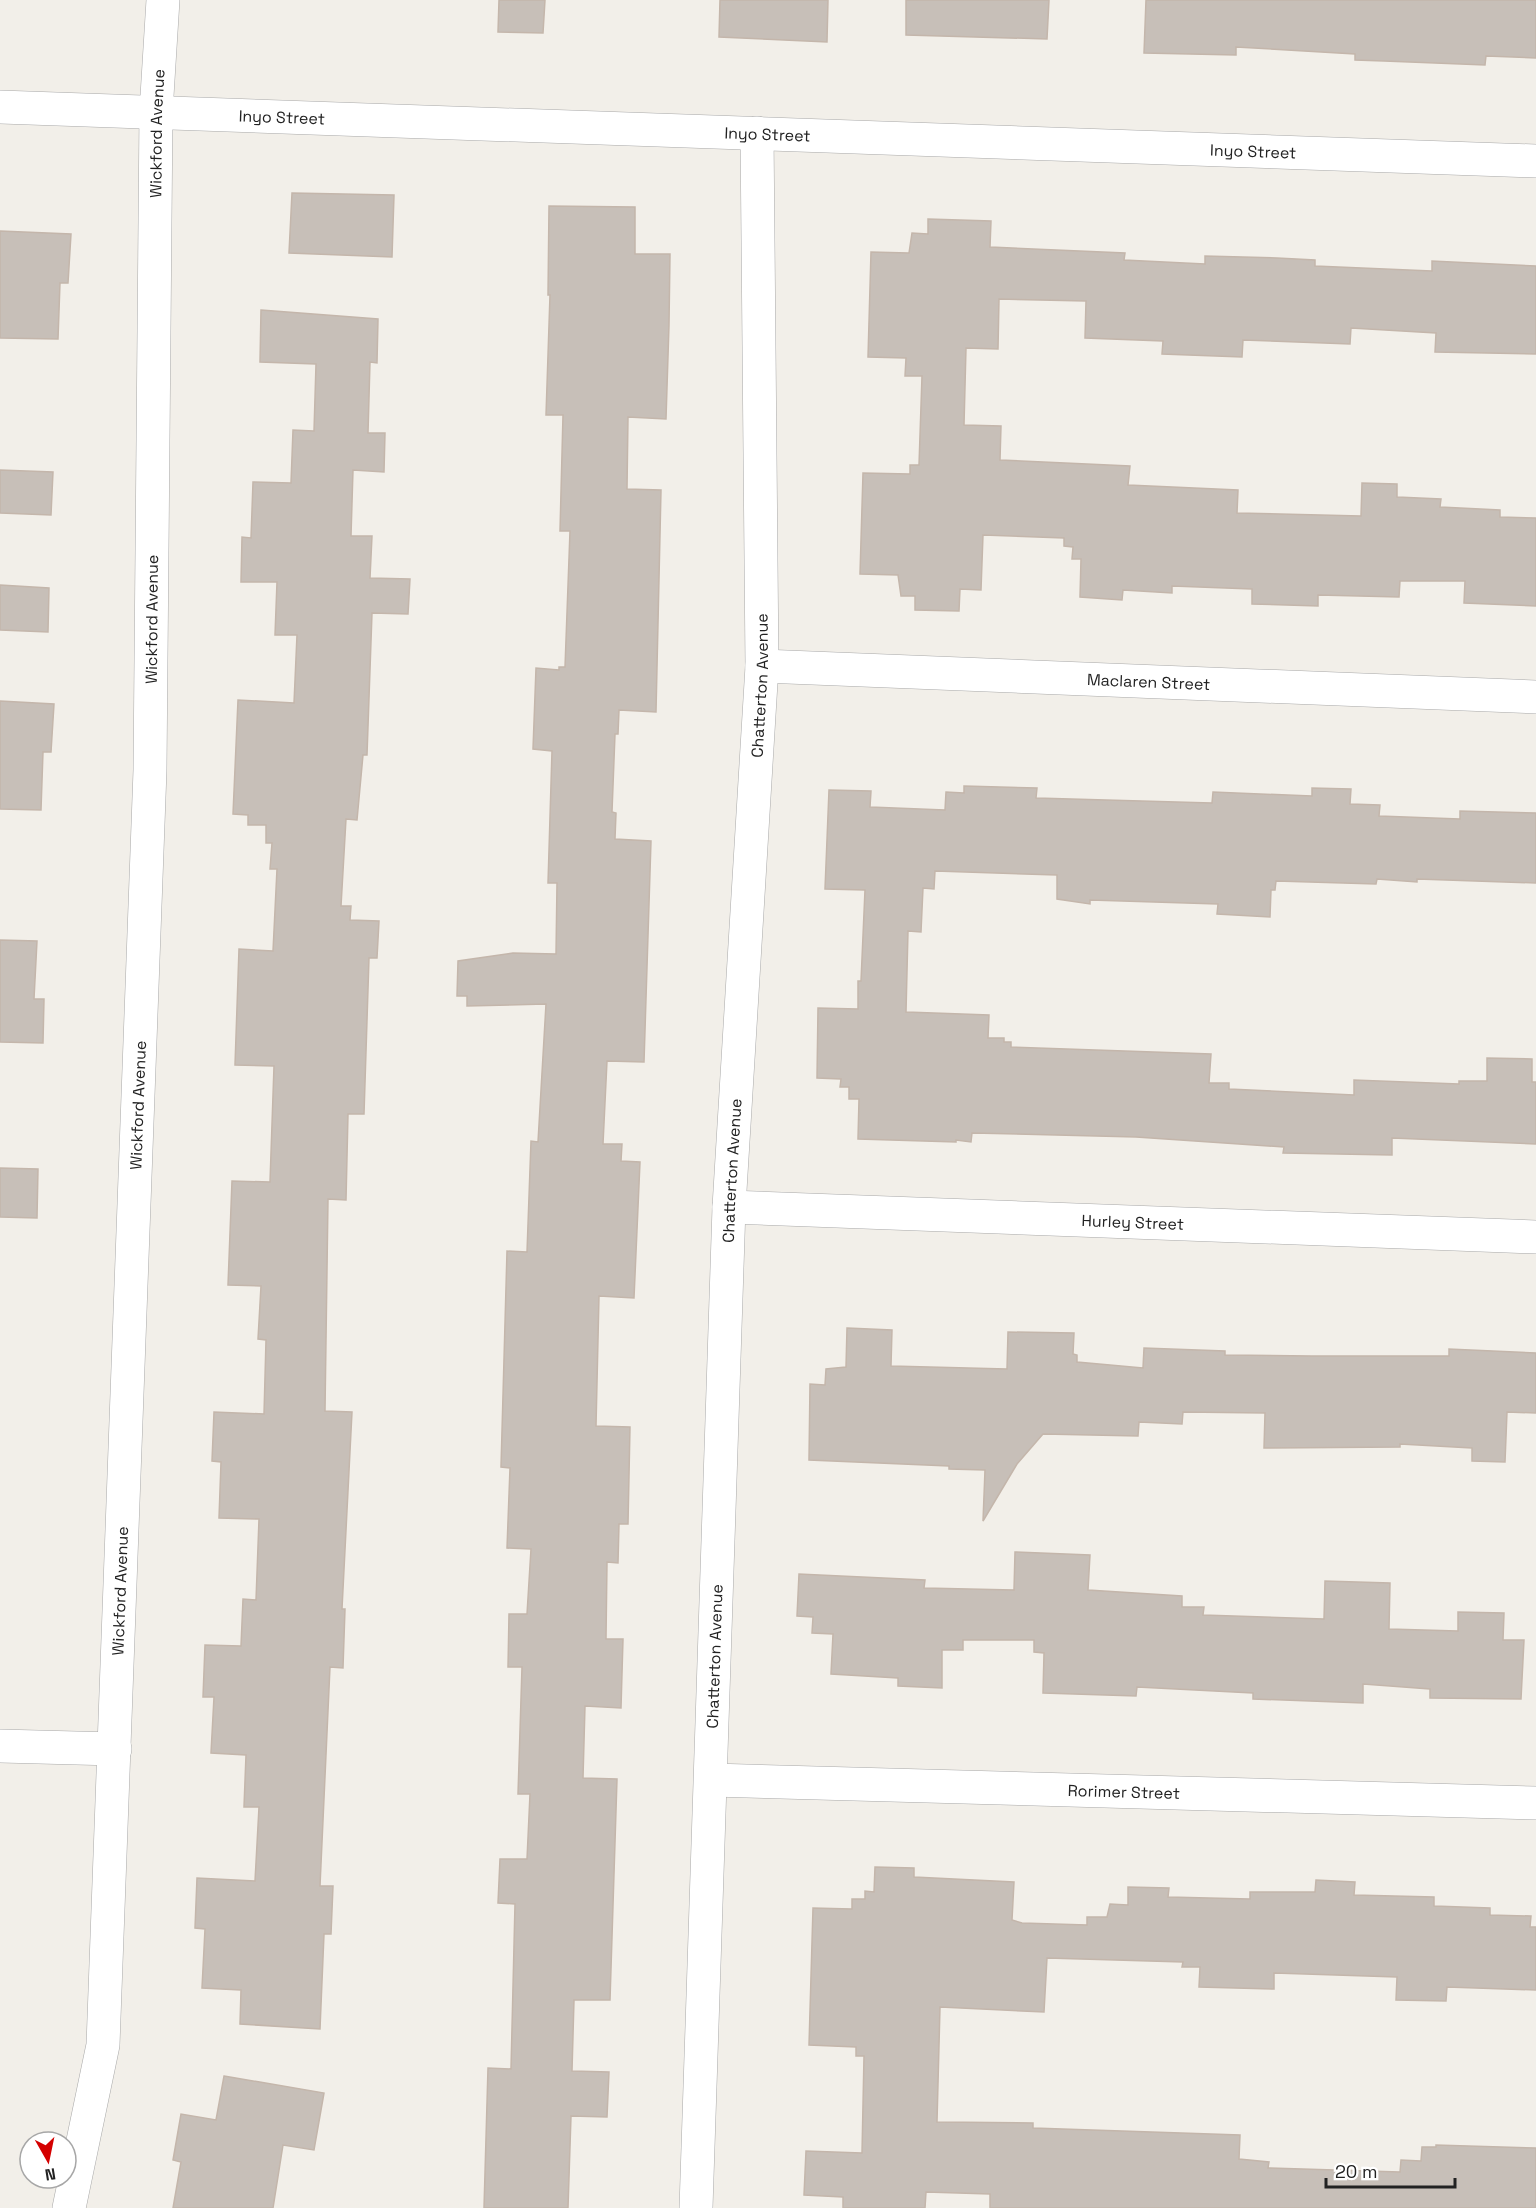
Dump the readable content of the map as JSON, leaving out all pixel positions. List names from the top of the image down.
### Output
{
  "streets": {
    "street": [
      "Inyo Street",
      "Wickford Avenue",
      "Maclaren Street",
      "Chatterton Avenue",
      "Hurley Street",
      "Rorimer Street"
    ]
  },
  "crossings": [
    ["Inyo Street", "Wickford Avenue"],
    ["Inyo Street", "Chatterton Avenue"],
    ["Maclaren Street", "Chatterton Avenue"],
    ["Chatterton Avenue", "Hurley Street"],
    ["Chatterton Avenue", "Rorimer Street"]
  ],
  "scale_bar": "20 m",
  "north": "bottom"
}
